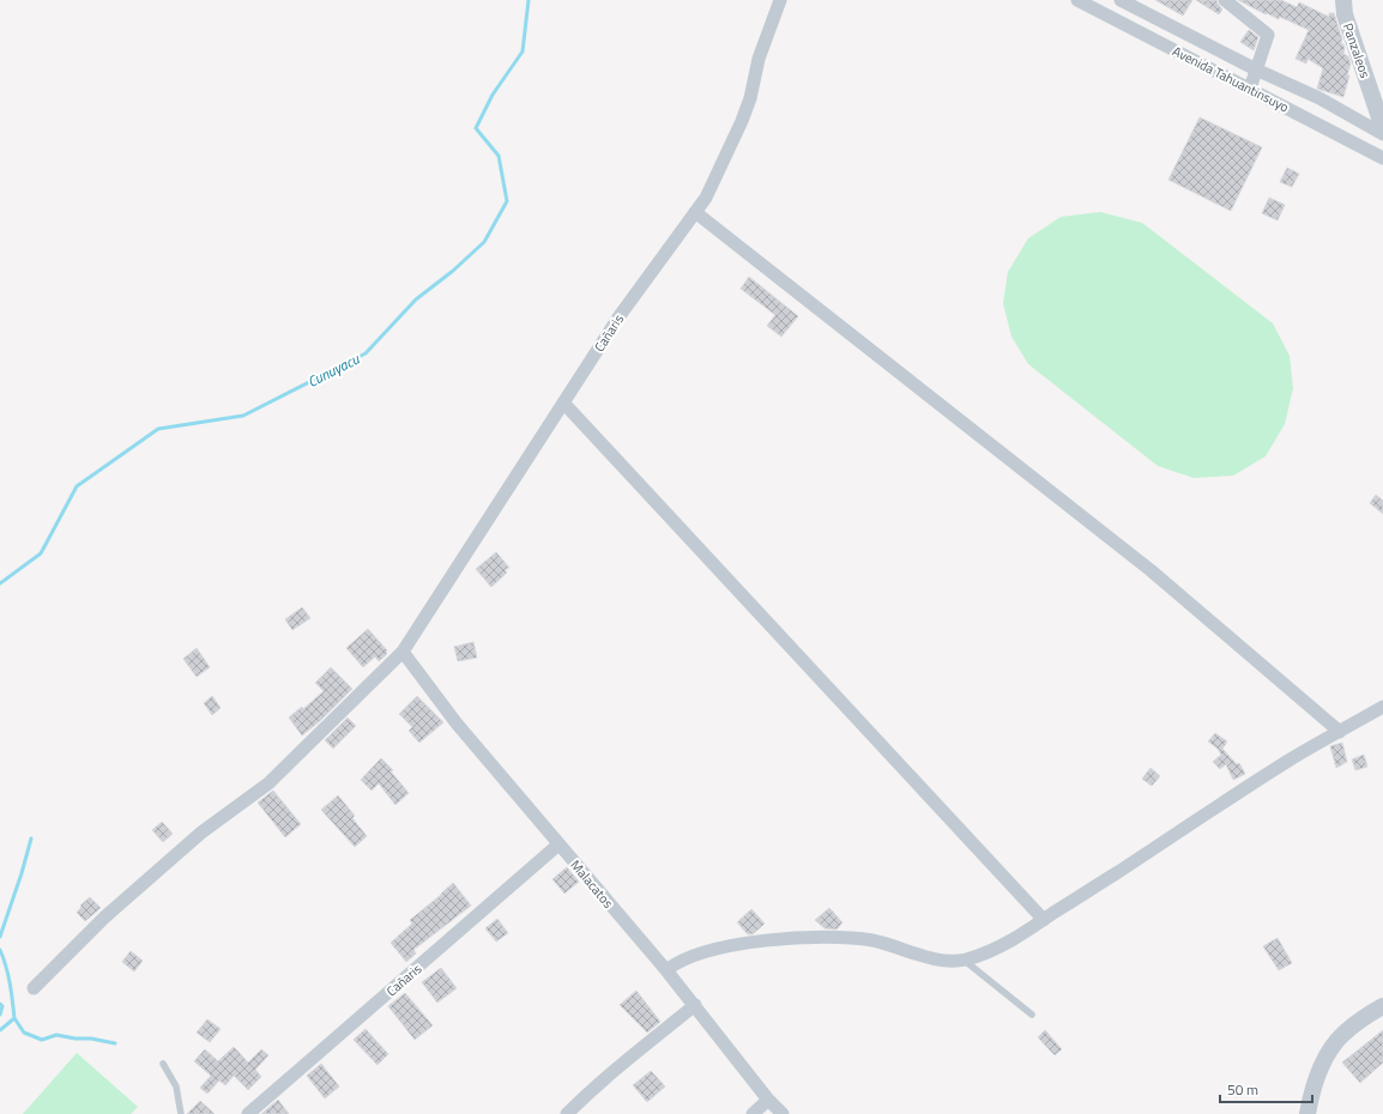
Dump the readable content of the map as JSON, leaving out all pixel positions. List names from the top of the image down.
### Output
{
  "streets": {
    "street": [
      "Panzaleos",
      "Avenida Tahuantinsuyo",
      "Cañaris",
      "Malacatos"
    ]
  },
  "crossings": [
    ["Cañaris", "Malacatos"]
  ],
  "water": ["Cunuyacu"],
  "scale_bar": "50 m"
}
